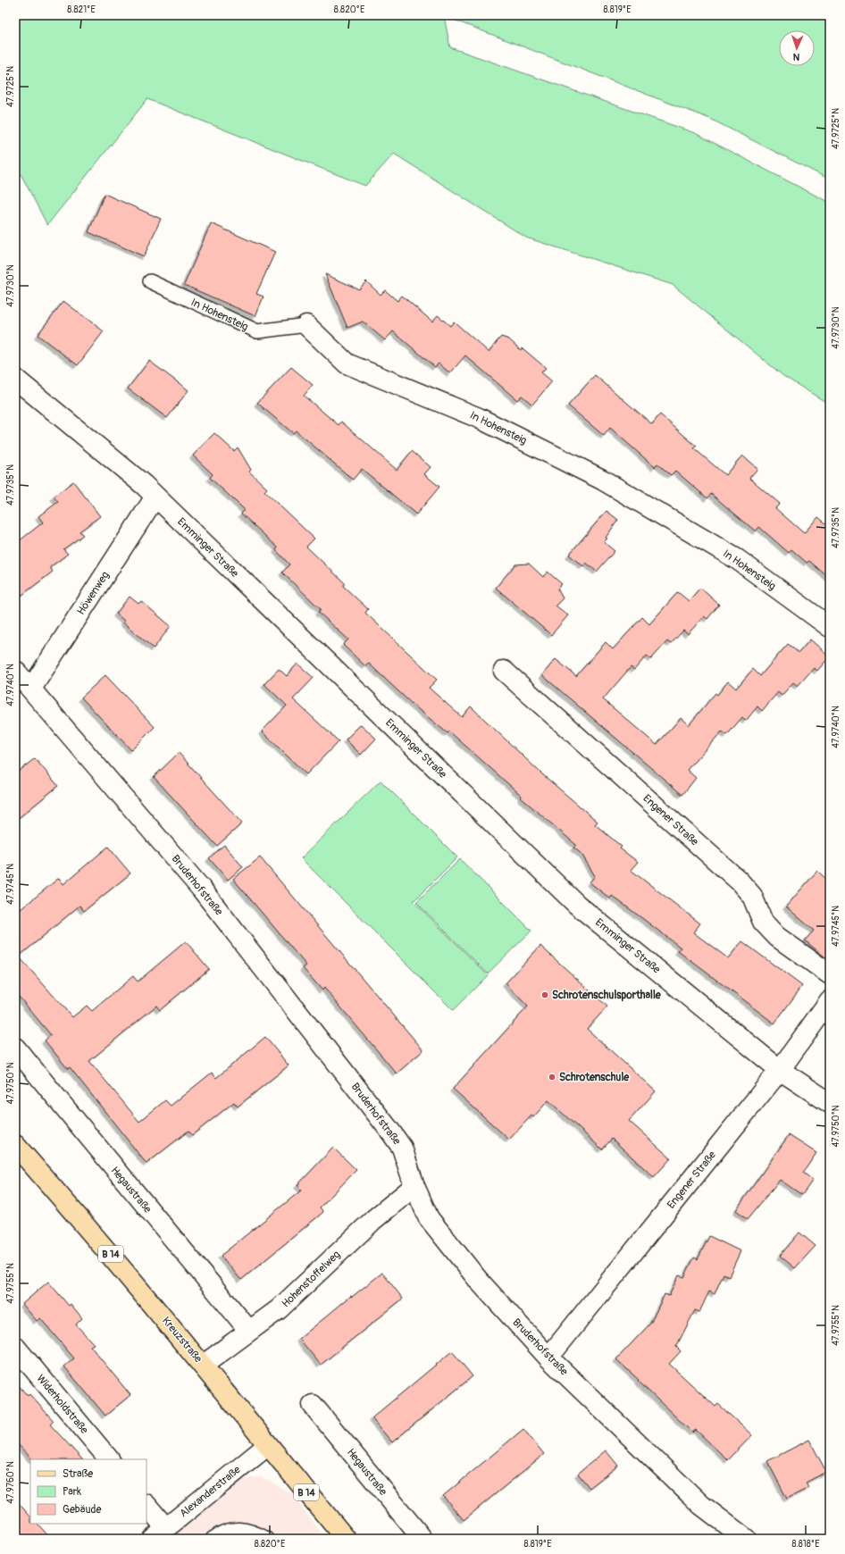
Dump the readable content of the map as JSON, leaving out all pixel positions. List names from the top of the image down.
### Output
{
  "streets": {
    "main road": ["B 14", "Kreuzstraße"],
    "street": [
      "In Hohensteig",
      "Emminger Straße",
      "Höwenweg",
      "Engener Straße",
      "Bruderhofstraße",
      "Hegaustraße",
      "Hohenstoffelweg",
      "Widerholdstraße",
      "Alexanderstraße"
    ]
  },
  "crossings": [
    ["Emminger Straße", "Höwenweg"],
    ["Emminger Straße", "Engener Straße"],
    ["Höwenweg", "Bruderhofstraße"],
    ["Engener Straße", "Bruderhofstraße"],
    ["Bruderhofstraße", "Hohenstoffelweg"],
    ["Hegaustraße", "Hohenstoffelweg"],
    ["Hohenstoffelweg", "Kreuzstraße"],
    ["Kreuzstraße", "Alexanderstraße"]
  ],
  "places": ["Schrotenschulsporthalle", "Schrotenschule"],
  "legend": ["Straße", "Park", "Gebäude"],
  "north": "bottom",
  "coordinates": [
    "8.821°E",
    "8.820°E",
    "8.819°E",
    "47.9725°N",
    "47.9730°N",
    "47.9735°N",
    "47.9740°N",
    "47.9745°N",
    "47.9750°N",
    "47.9755°N",
    "47.9760°N",
    "8.818°E"
  ]
}
